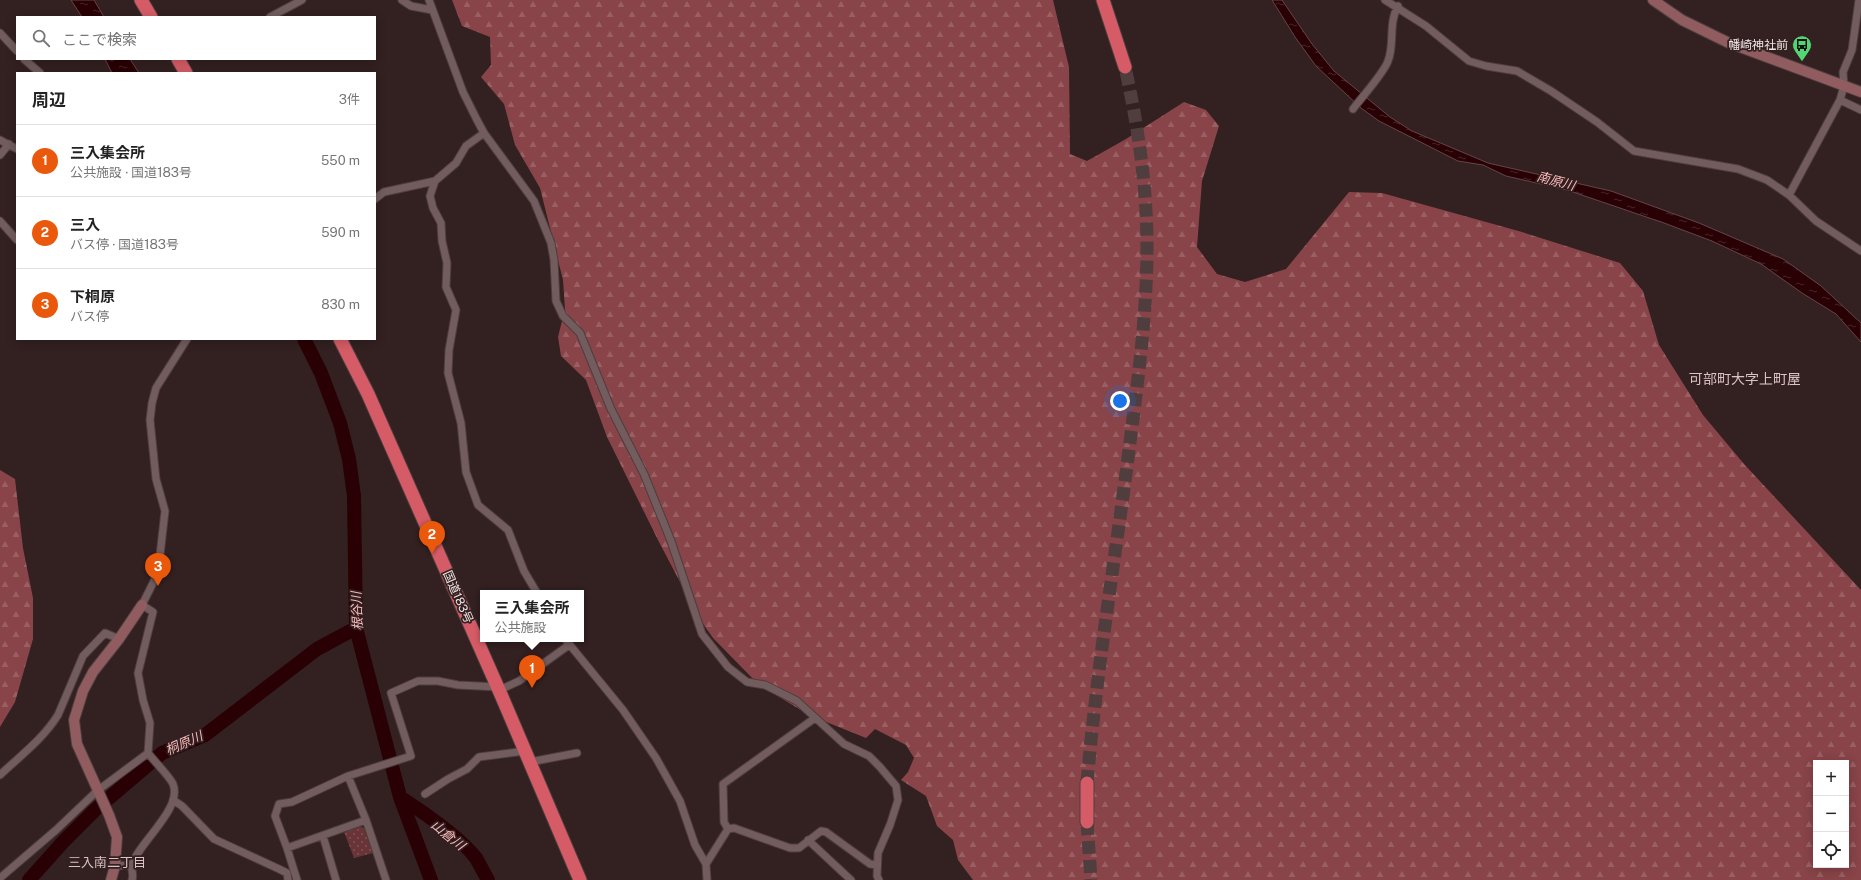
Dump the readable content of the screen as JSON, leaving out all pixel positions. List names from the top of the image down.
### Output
{
  "streets": {
    "highway": ["国道183号"]
  },
  "districts": ["可部町大字上町屋", "三入南二丁目"],
  "water": [
    "南原川",
    "根谷川",
    "桐原川",
    "山倉川"
  ],
  "places": {
    "bus stop": ["幡崎神社前"]
  },
  "page": {
    "search": "ここで検索",
    "heading": ["周辺", "3件"],
    "list": [
      {
        "mark": "1",
        "name": "三入集会所",
        "note": "公共施設 · 国道183号",
        "value": "550 m"
      },
      {
        "mark": "2",
        "name": "三入",
        "note": "バス停 · 国道183号",
        "value": "590 m"
      },
      {
        "mark": "3",
        "name": "下桐原",
        "note": "バス停",
        "value": "830 m"
      }
    ],
    "pins": ["2", "3", "1"],
    "popup": ["三入集会所", "公共施設"],
    "map_buttons": ["+", "−"]
  }
}
